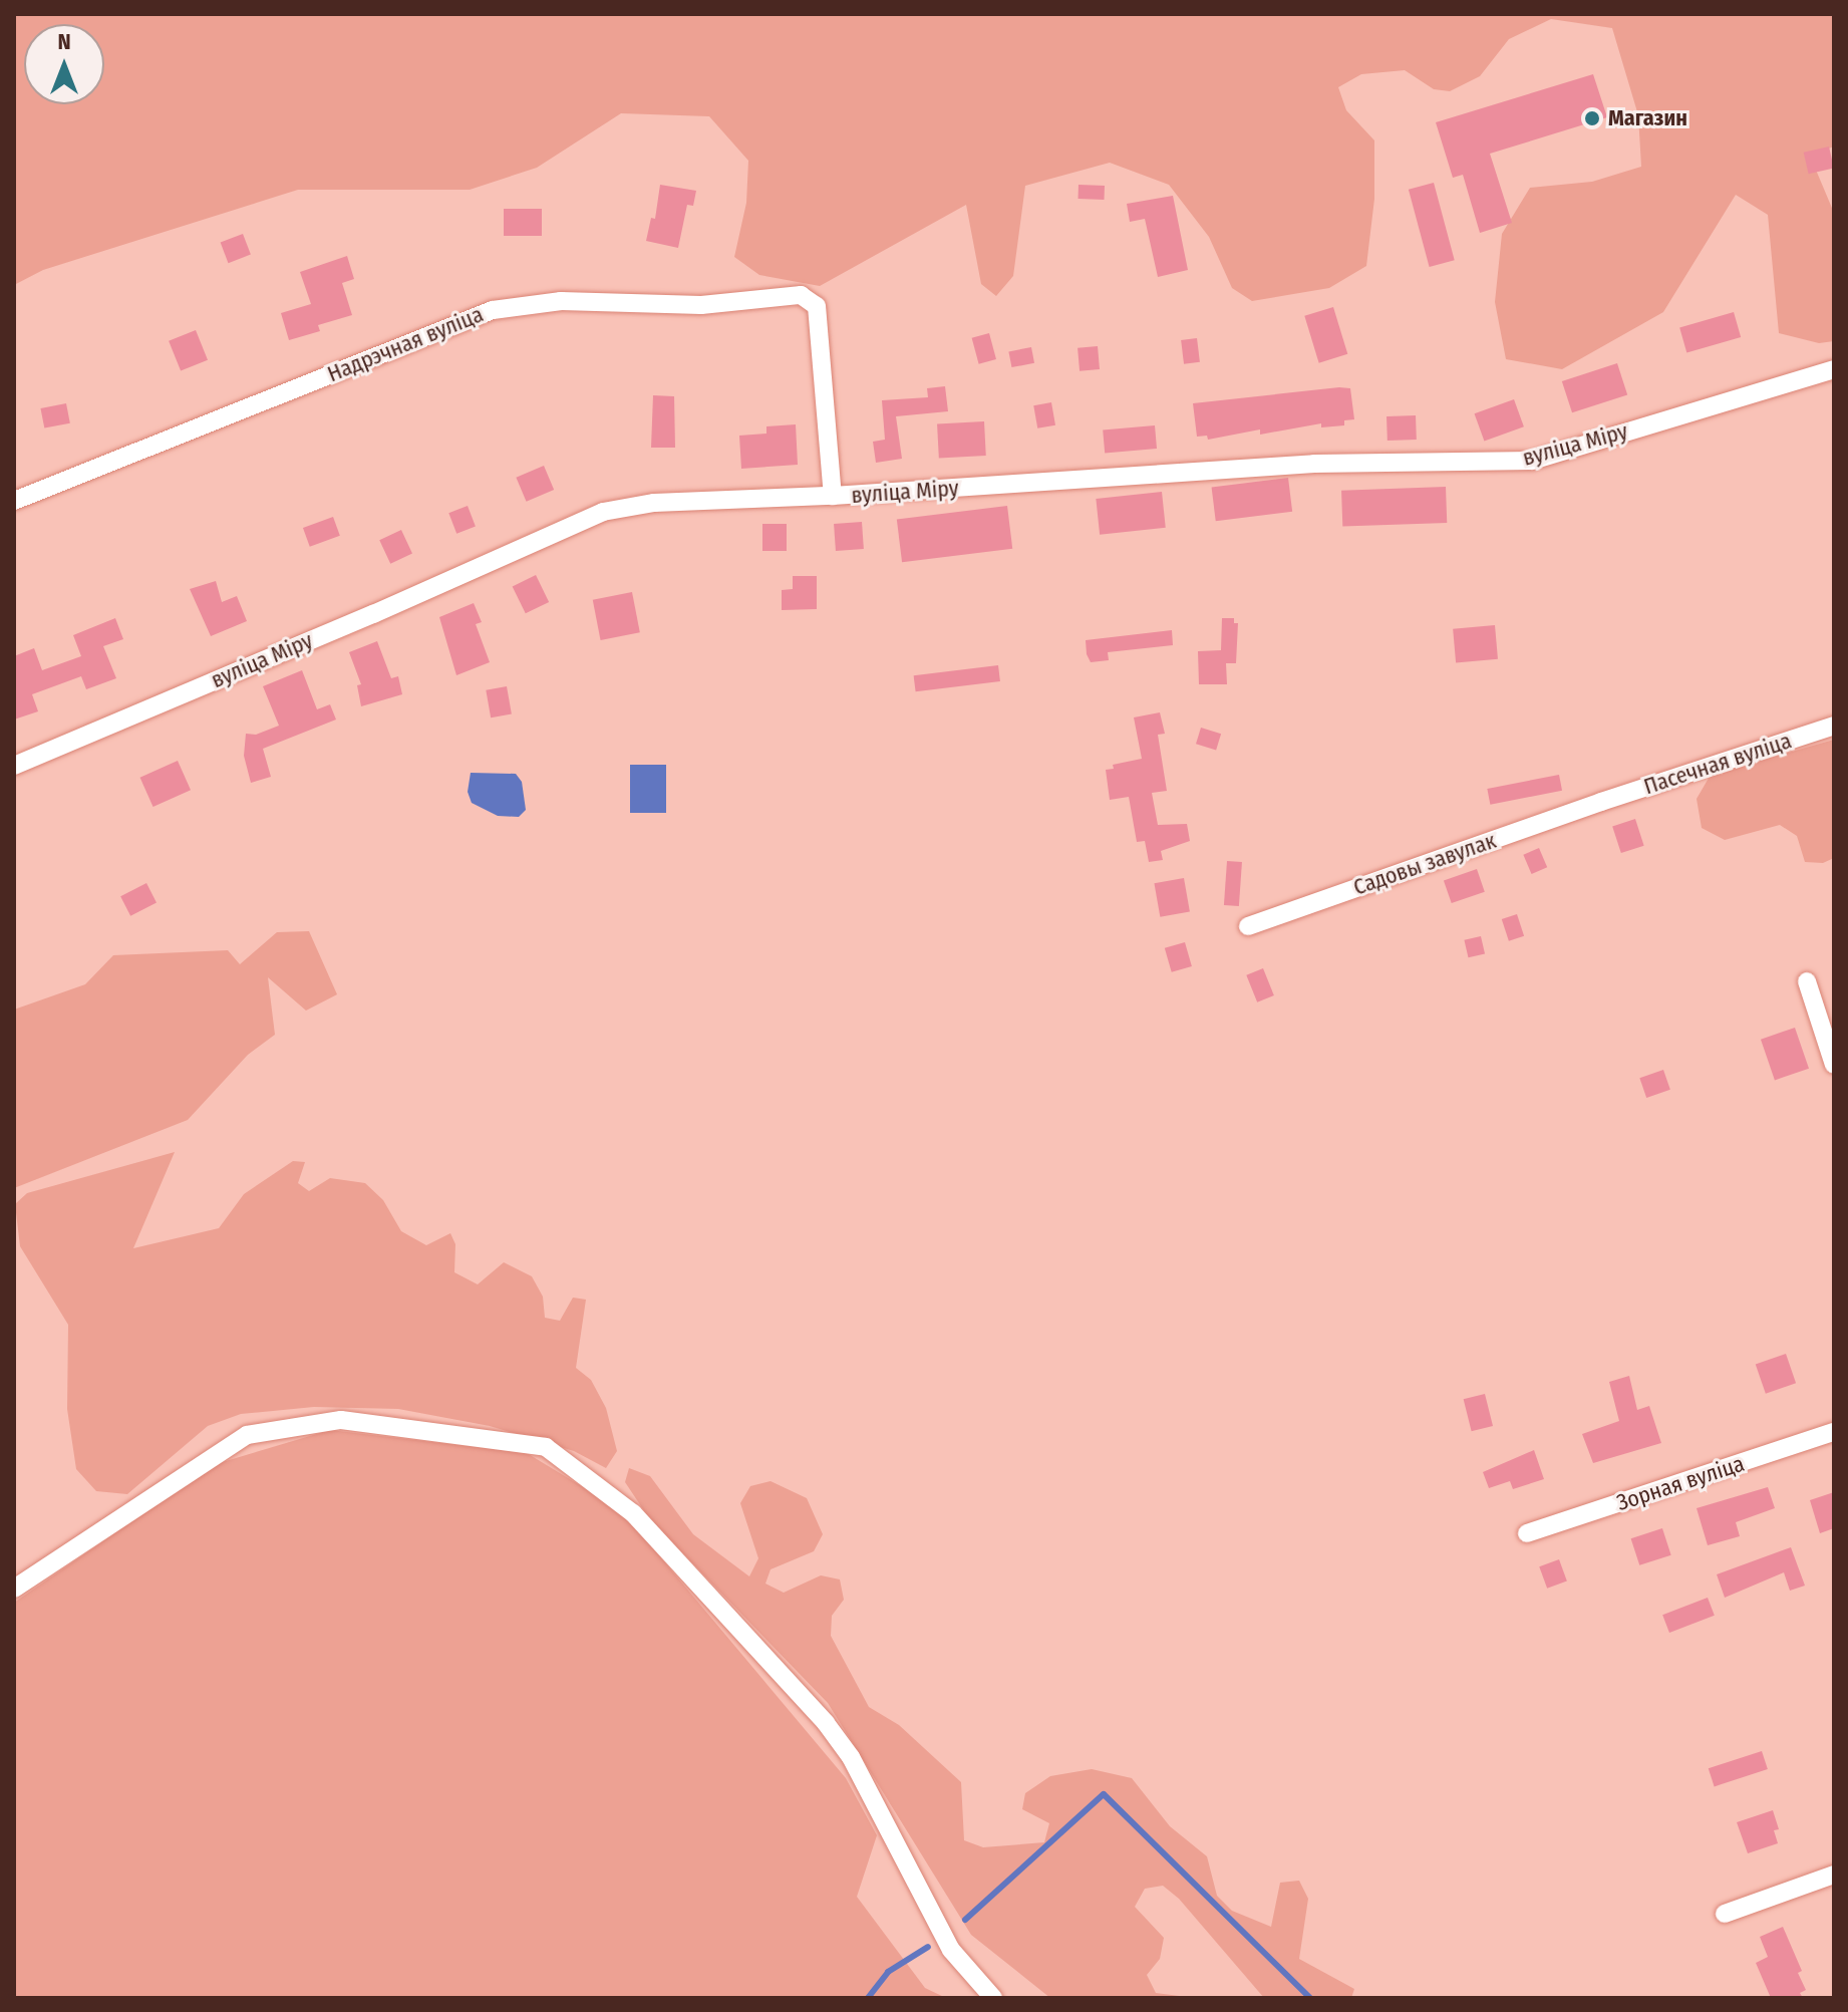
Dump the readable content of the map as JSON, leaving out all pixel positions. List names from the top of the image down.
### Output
{
  "streets": {
    "street": [
      "Надрэчная вуліца",
      "вуліца Міру",
      "Пасечная вуліца",
      "Садовы завулак",
      "Зорная вуліца"
    ]
  },
  "crossings": [
    ["Надрэчная вуліца", "вуліца Міру"],
    ["Пасечная вуліца", "Садовы завулак"]
  ],
  "places": ["Магазин"],
  "north": "top"
}
